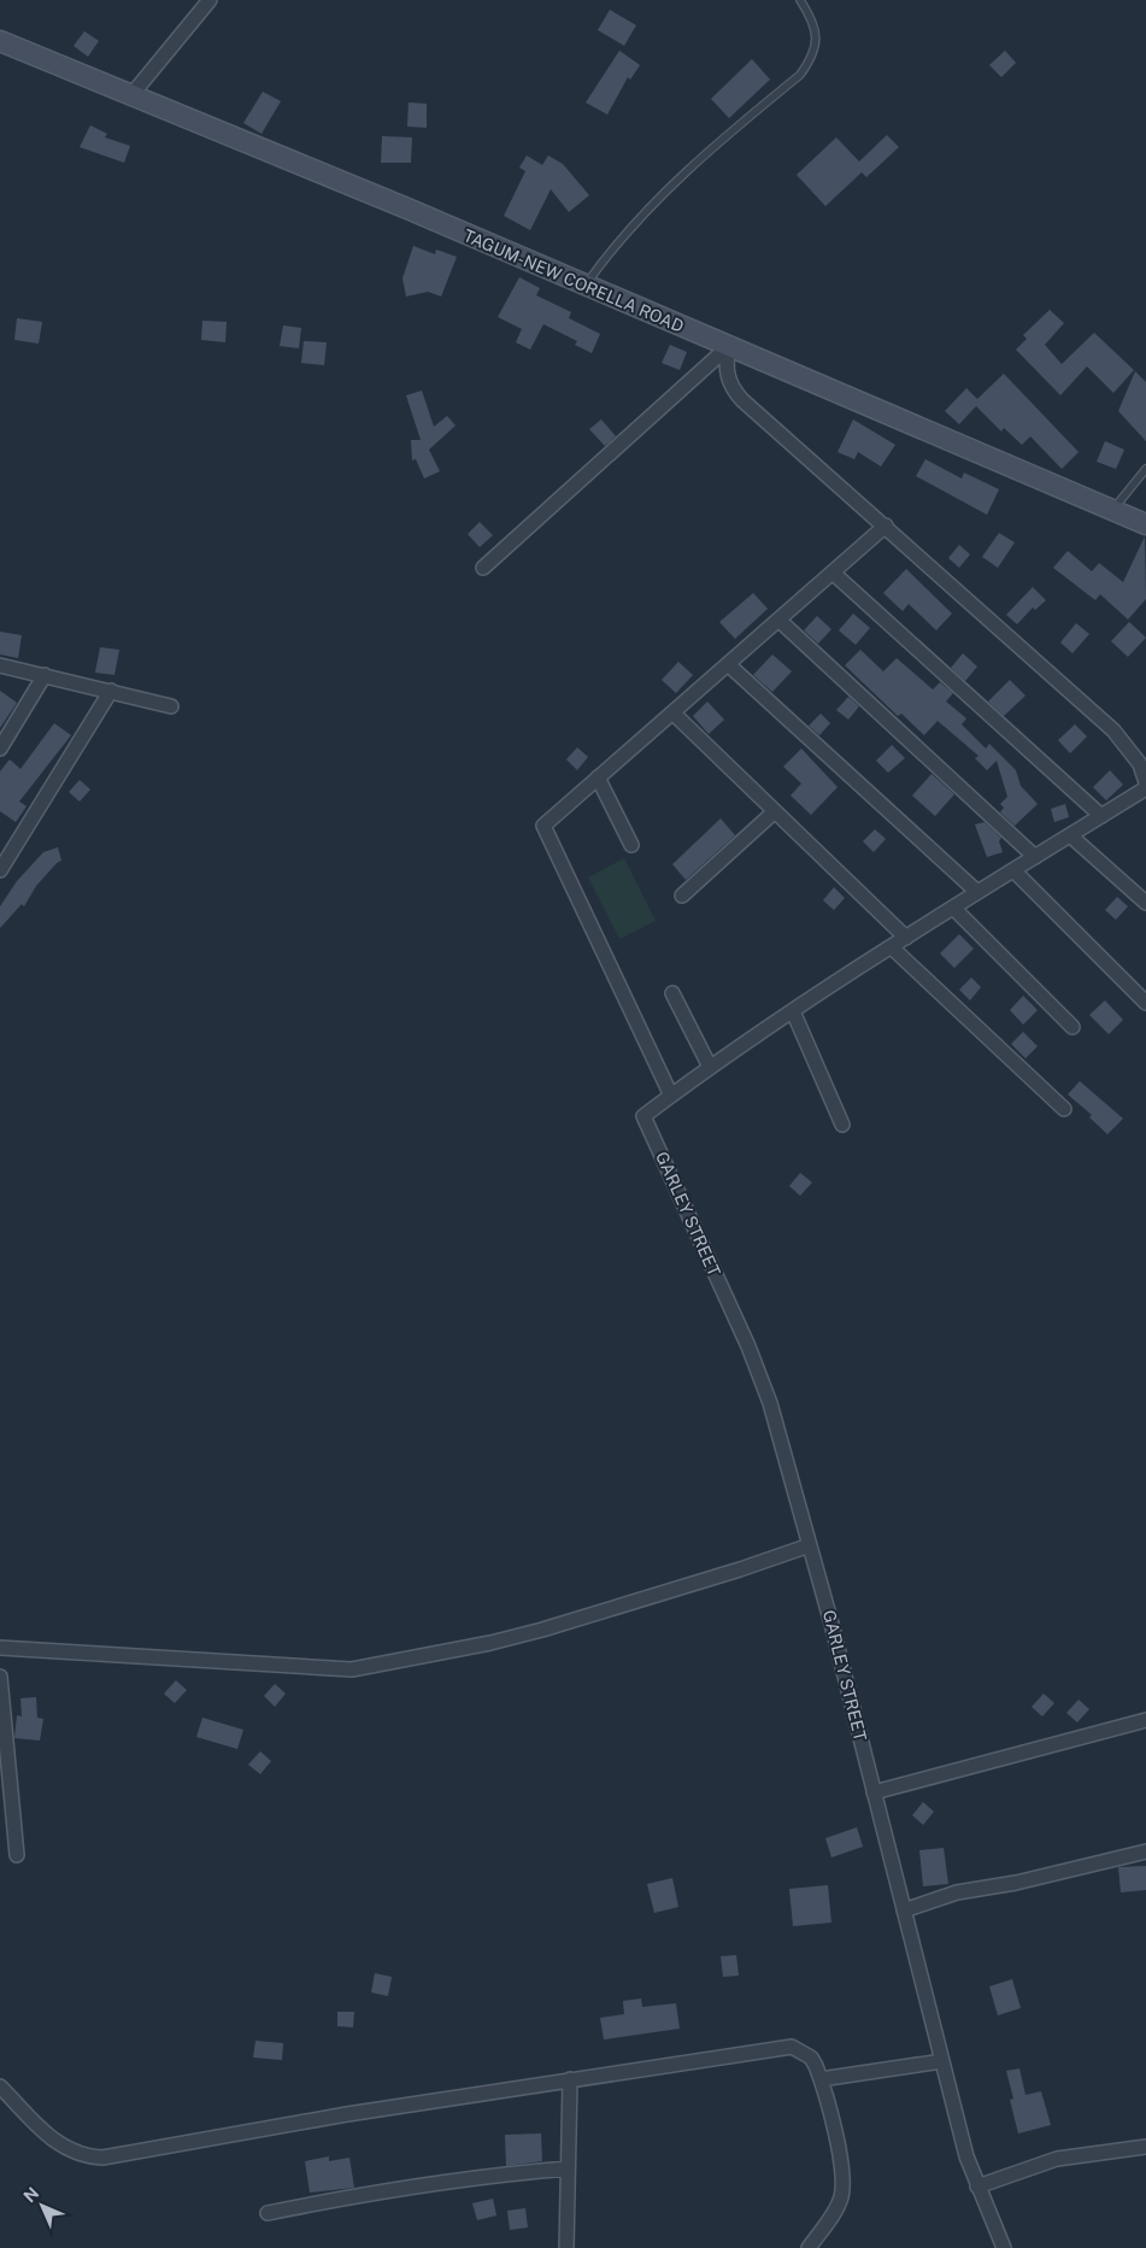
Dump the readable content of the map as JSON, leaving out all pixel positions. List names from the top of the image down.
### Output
{
  "streets": {
    "main road": ["TAGUM-NEW CORELLA ROAD"],
    "street": ["GARLEY STREET"]
  },
  "north": "top left"
}
